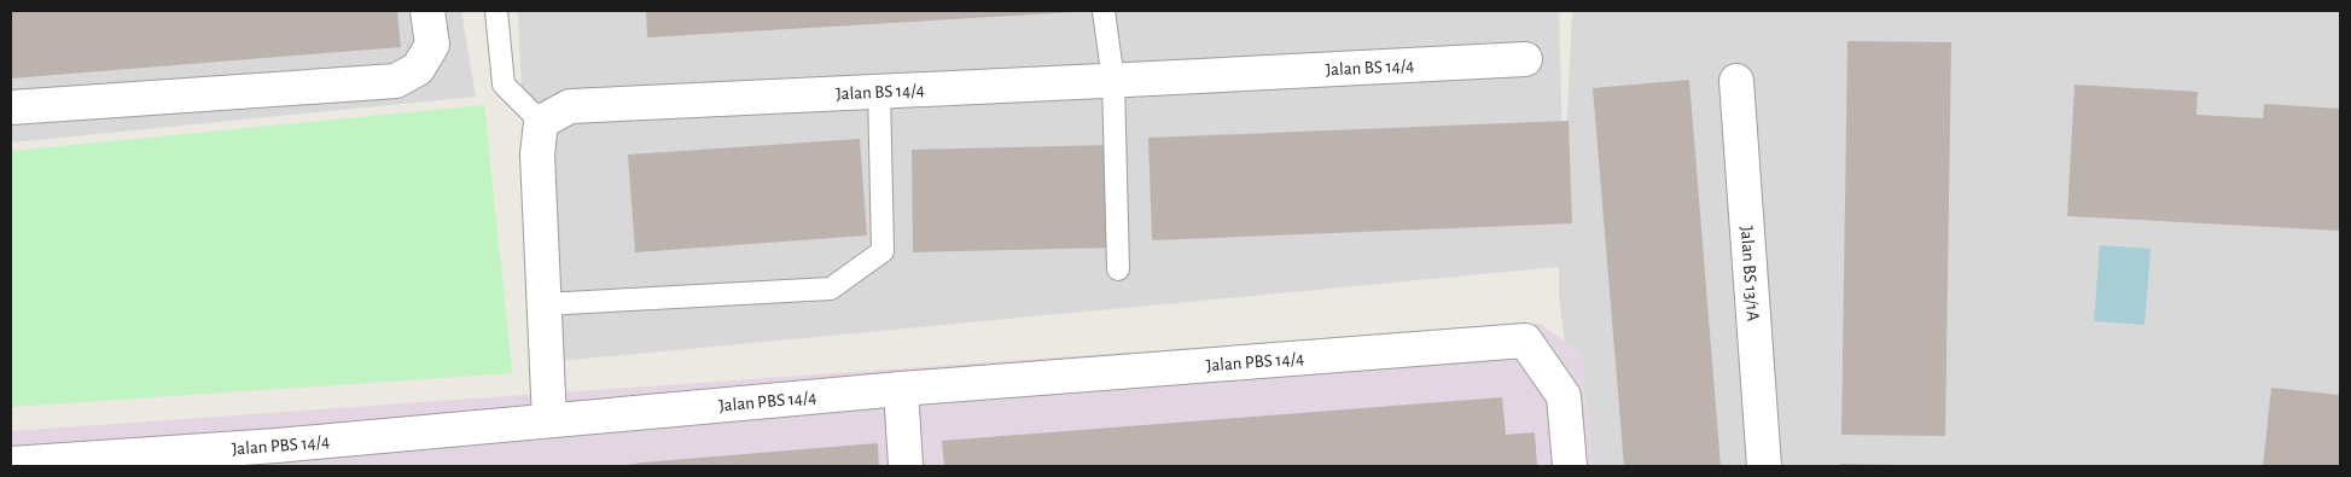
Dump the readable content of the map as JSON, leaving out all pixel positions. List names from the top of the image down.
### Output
{
  "streets": {
    "street": ["Jalan BS 14/4", "Jalan BS 13/1A", "Jalan PBS 14/4"]
  }
}
